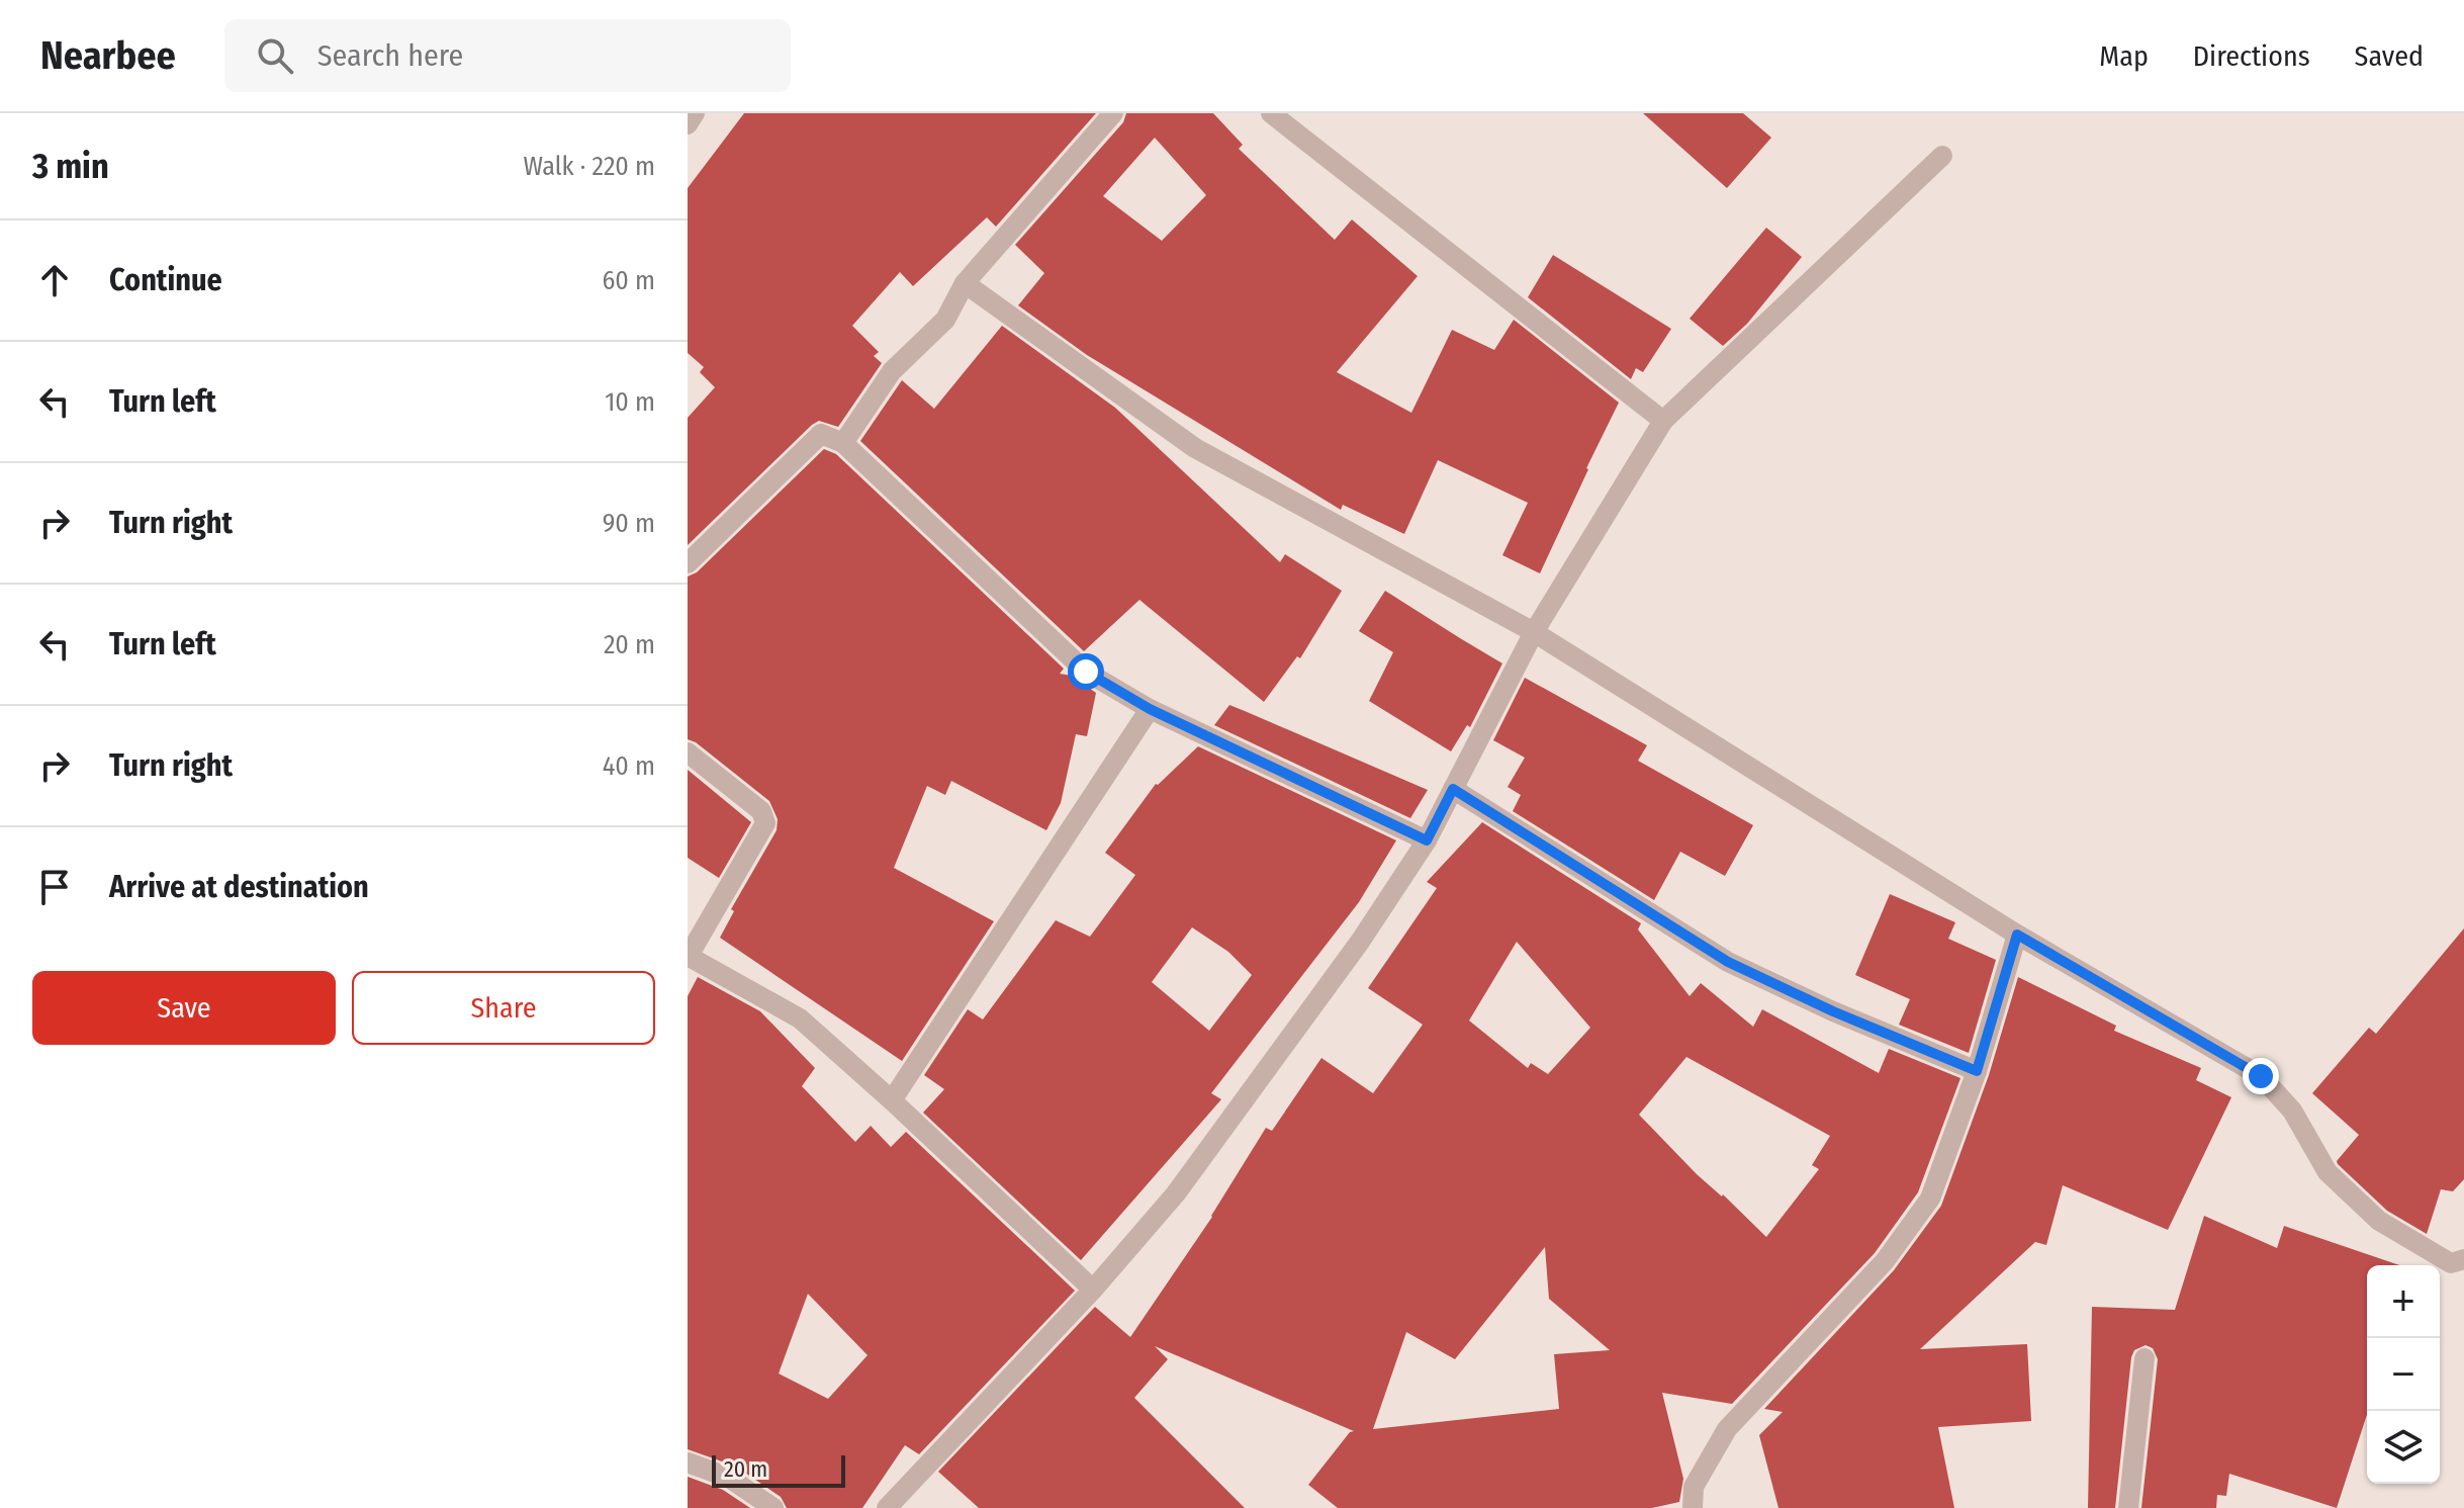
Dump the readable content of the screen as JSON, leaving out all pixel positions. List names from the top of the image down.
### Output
{
  "scale_bar": "20 m",
  "page": {
    "header": "Nearbee",
    "search": "Search here",
    "nav": ["Map", "Directions", "Saved"],
    "heading": ["3 min", "Walk · 220 m"],
    "list": [
      ["Continue", "60 m"],
      ["Turn left", "10 m"],
      ["Turn right", "90 m"],
      ["Turn left", "20 m"],
      ["Turn right", "40 m"],
      "Arrive at destination"
    ],
    "buttons": ["Save", "Share"],
    "map_buttons": ["+", "−"],
    "scale": "20 m"
  }
}
